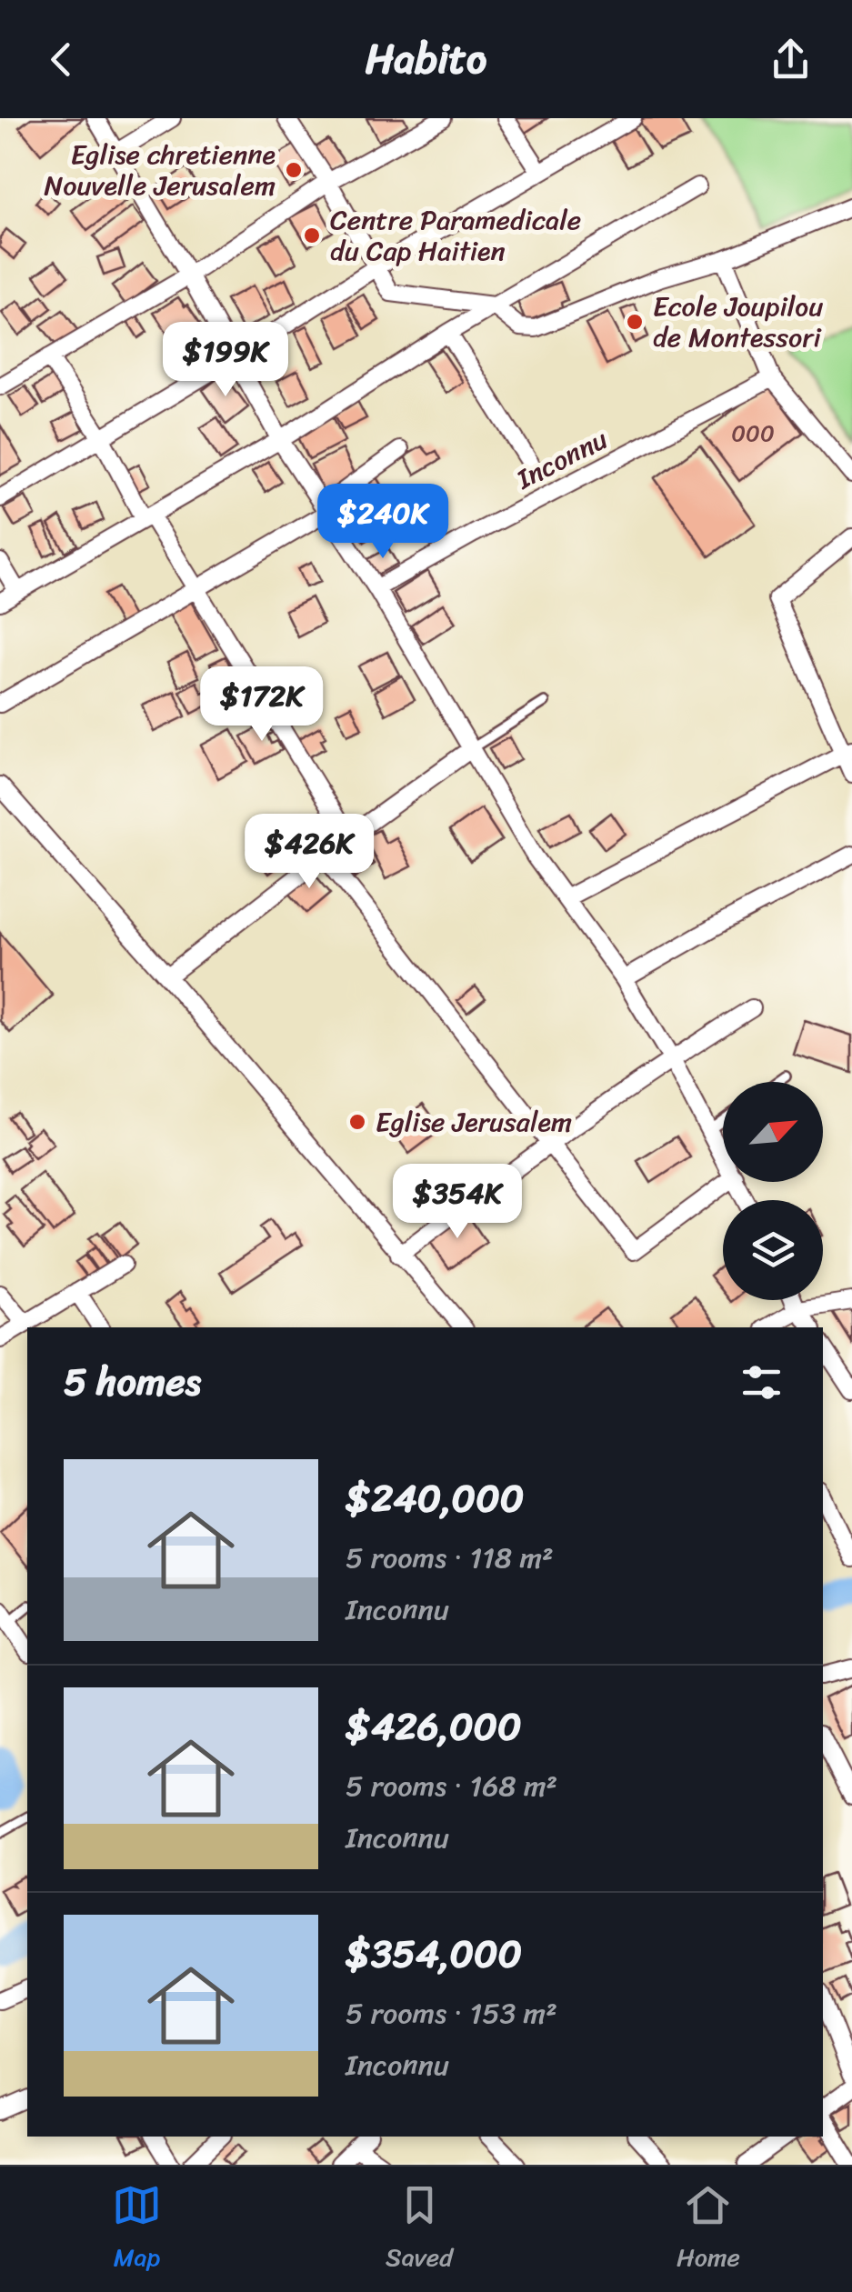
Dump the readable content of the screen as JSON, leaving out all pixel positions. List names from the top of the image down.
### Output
{
  "streets": {
    "street": ["Inconnu"]
  },
  "places": [
    "Eglise chretienne Nouvelle Jerusalem",
    "Centre Paramedicale du Cap Haitien",
    "Ecole Joupilou de Montessori",
    "Eglise Jerusalem"
  ],
  "house_numbers": ["000"],
  "north": "top right",
  "page": {
    "header": "Habito",
    "price": [
      "$199K",
      "$240K",
      "$172K",
      "$426K",
      "$354K"
    ],
    "heading": "5 homes",
    "list": [
      {
        "name": "$240,000",
        "note": "5 rooms · 118 m² · Inconnu"
      },
      {
        "name": "$426,000",
        "note": "5 rooms · 168 m² · Inconnu"
      },
      {
        "name": "$354,000",
        "note": "5 rooms · 153 m² · Inconnu"
      }
    ],
    "tabs": ["Map", "Saved", "Home"]
  }
}
